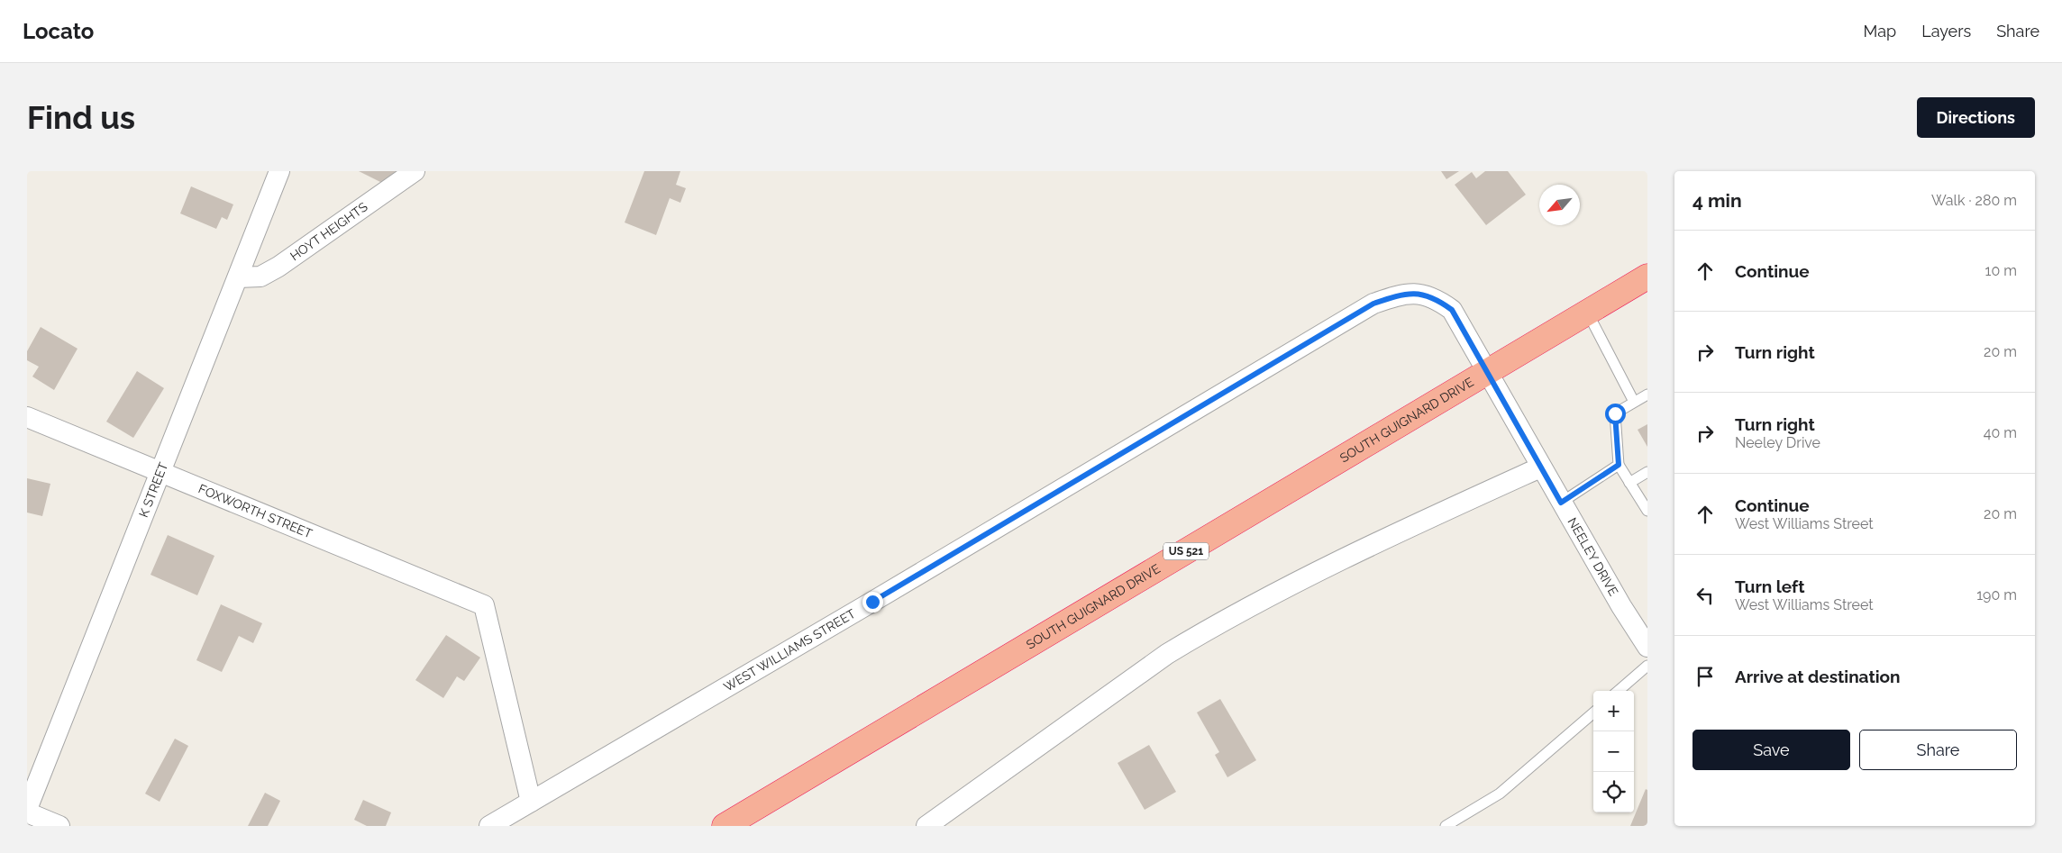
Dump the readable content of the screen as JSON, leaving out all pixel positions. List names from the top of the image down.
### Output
{
  "streets": {
    "highway": ["SOUTH GUIGNARD DRIVE", "US 521"],
    "street": [
      "HOYT HEIGHTS",
      "K STREET",
      "FOXWORTH STREET",
      "NEELEY DRIVE",
      "WEST WILLIAMS STREET"
    ]
  },
  "crossings": [
    ["HOYT HEIGHTS", "K STREET"],
    ["SOUTH GUIGNARD DRIVE", "NEELEY DRIVE"],
    ["SOUTH GUIGNARD DRIVE", "WEST WILLIAMS STREET"],
    ["K STREET", "FOXWORTH STREET"],
    ["FOXWORTH STREET", "WEST WILLIAMS STREET"],
    ["NEELEY DRIVE", "WEST WILLIAMS STREET"]
  ],
  "north": "bottom left",
  "page": {
    "header": "Locato",
    "nav": ["Map", "Layers", "Share"],
    "buttons": [
      "Directions",
      ["Save", "Share"]
    ],
    "title": "Find us",
    "heading": ["4 min", "Walk · 280 m"],
    "list": [
      ["Continue", "10 m"],
      ["Turn right", "20 m"],
      ["Turn right", "Neeley Drive", "40 m"],
      ["Continue", "West Williams Street", "20 m"],
      ["Turn left", "West Williams Street", "190 m"],
      "Arrive at destination"
    ],
    "map_buttons": ["+", "−"]
  }
}
